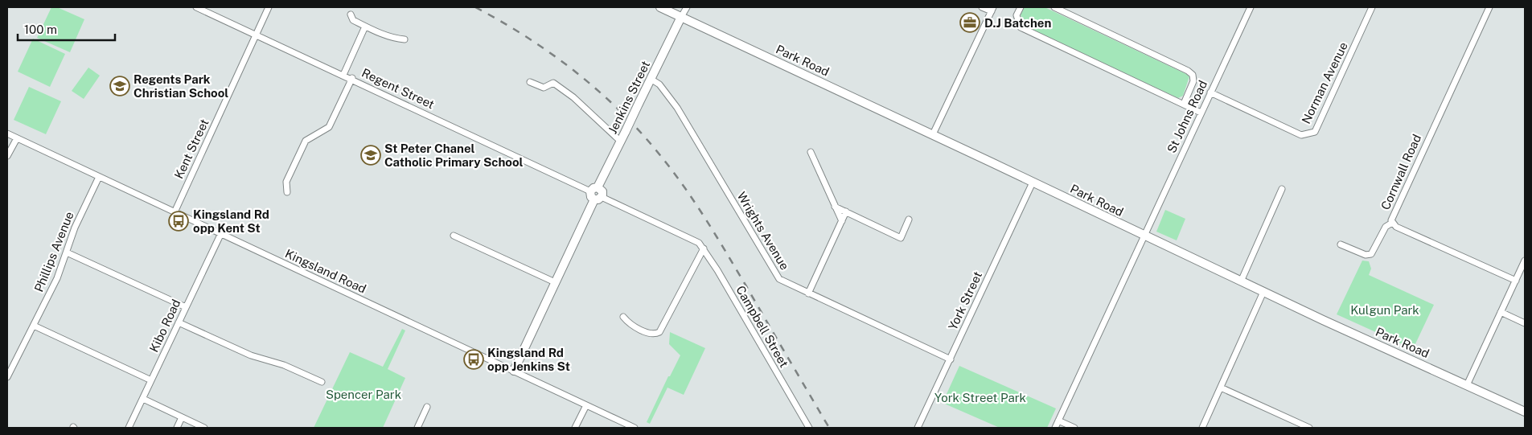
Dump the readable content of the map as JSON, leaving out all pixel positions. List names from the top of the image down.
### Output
{
  "streets": {
    "main road": ["Park Road", "Jenkins Street"],
    "street": [
      "Norman Avenue",
      "Regent Street",
      "St Johns Road",
      "Kent Street",
      "Cornwall Road",
      "Wrights Avenue",
      "Phillips Avenue",
      "Kingsland Road",
      "York Street",
      "Kibo Road",
      "Campbell Street"
    ]
  },
  "crossings": [
    ["Park Road", "Jenkins Street"],
    ["Park Road", "St Johns Road"],
    ["Park Road", "York Street"],
    ["Norman Avenue", "St Johns Road"],
    ["Regent Street", "Jenkins Street"],
    ["Regent Street", "Kent Street"],
    ["Jenkins Street", "Wrights Avenue"],
    ["Kent Street", "Kingsland Road"],
    ["Wrights Avenue", "York Street"],
    ["Phillips Avenue", "Kingsland Road"],
    ["Kingsland Road", "Kibo Road"]
  ],
  "parks": ["Kulgun Park", "Spencer Park", "York Street Park"],
  "places": {
    "office": ["D.J Batchen"],
    "school or university": ["Regents Park Christian School", "St Peter Chanel Catholic Primary School"],
    "bus stop": ["Kingsland Rd opp Kent St", "Kingsland Rd opp Jenkins St"]
  },
  "scale_bar": "100 m"
}
